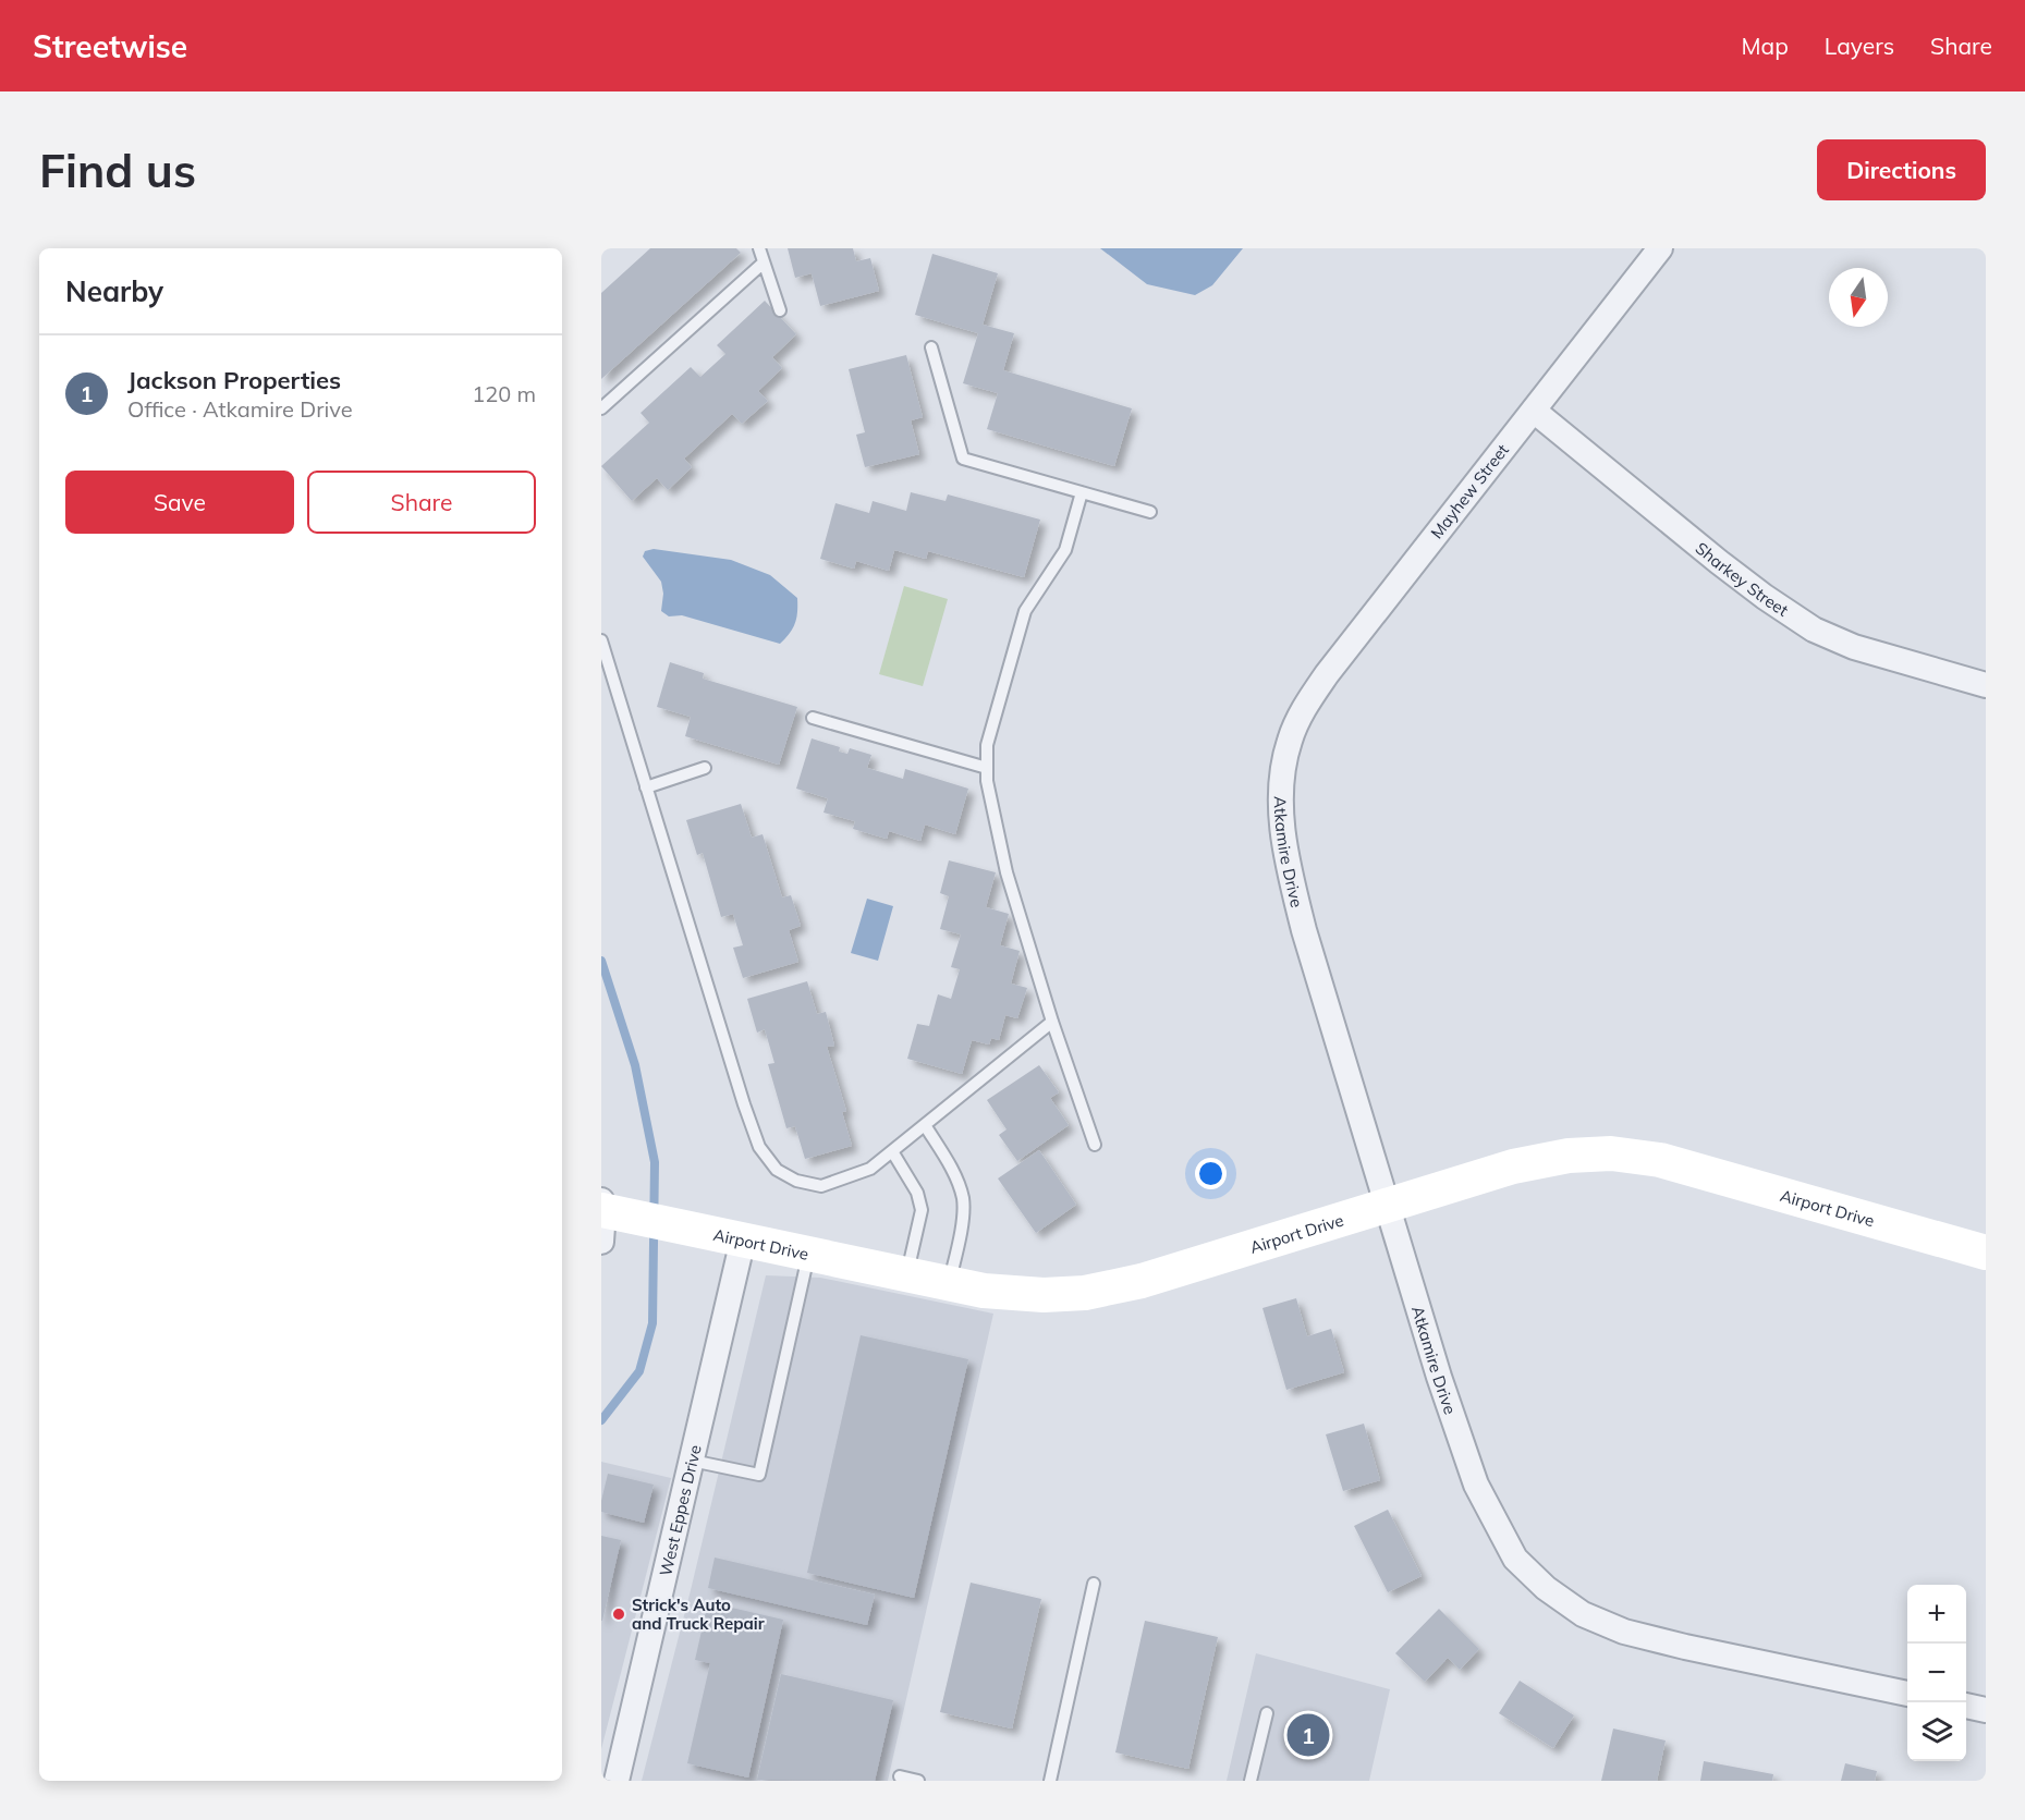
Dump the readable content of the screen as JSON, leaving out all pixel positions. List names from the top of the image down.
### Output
{
  "streets": {
    "street": [
      "Mayhew Street",
      "Sharkey Street",
      "Atkamire Drive",
      "Airport Drive",
      "West Eppes Drive"
    ]
  },
  "crossings": [
    ["Mayhew Street", "Sharkey Street"],
    ["Mayhew Street", "Atkamire Drive"],
    ["Atkamire Drive", "Airport Drive"],
    ["Airport Drive", "West Eppes Drive"]
  ],
  "places": ["Strick's Auto and Truck Repair"],
  "north": "bottom",
  "page": {
    "header": "Streetwise",
    "nav": ["Map", "Layers", "Share"],
    "buttons": [
      "Directions",
      ["Save", "Share"]
    ],
    "title": "Find us",
    "heading": "Nearby",
    "list": [
      {
        "mark": "1",
        "name": "Jackson Properties",
        "note": "Office · Atkamire Drive",
        "value": "120 m"
      }
    ],
    "map_buttons": ["+", "−"],
    "pins": "1"
  }
}
